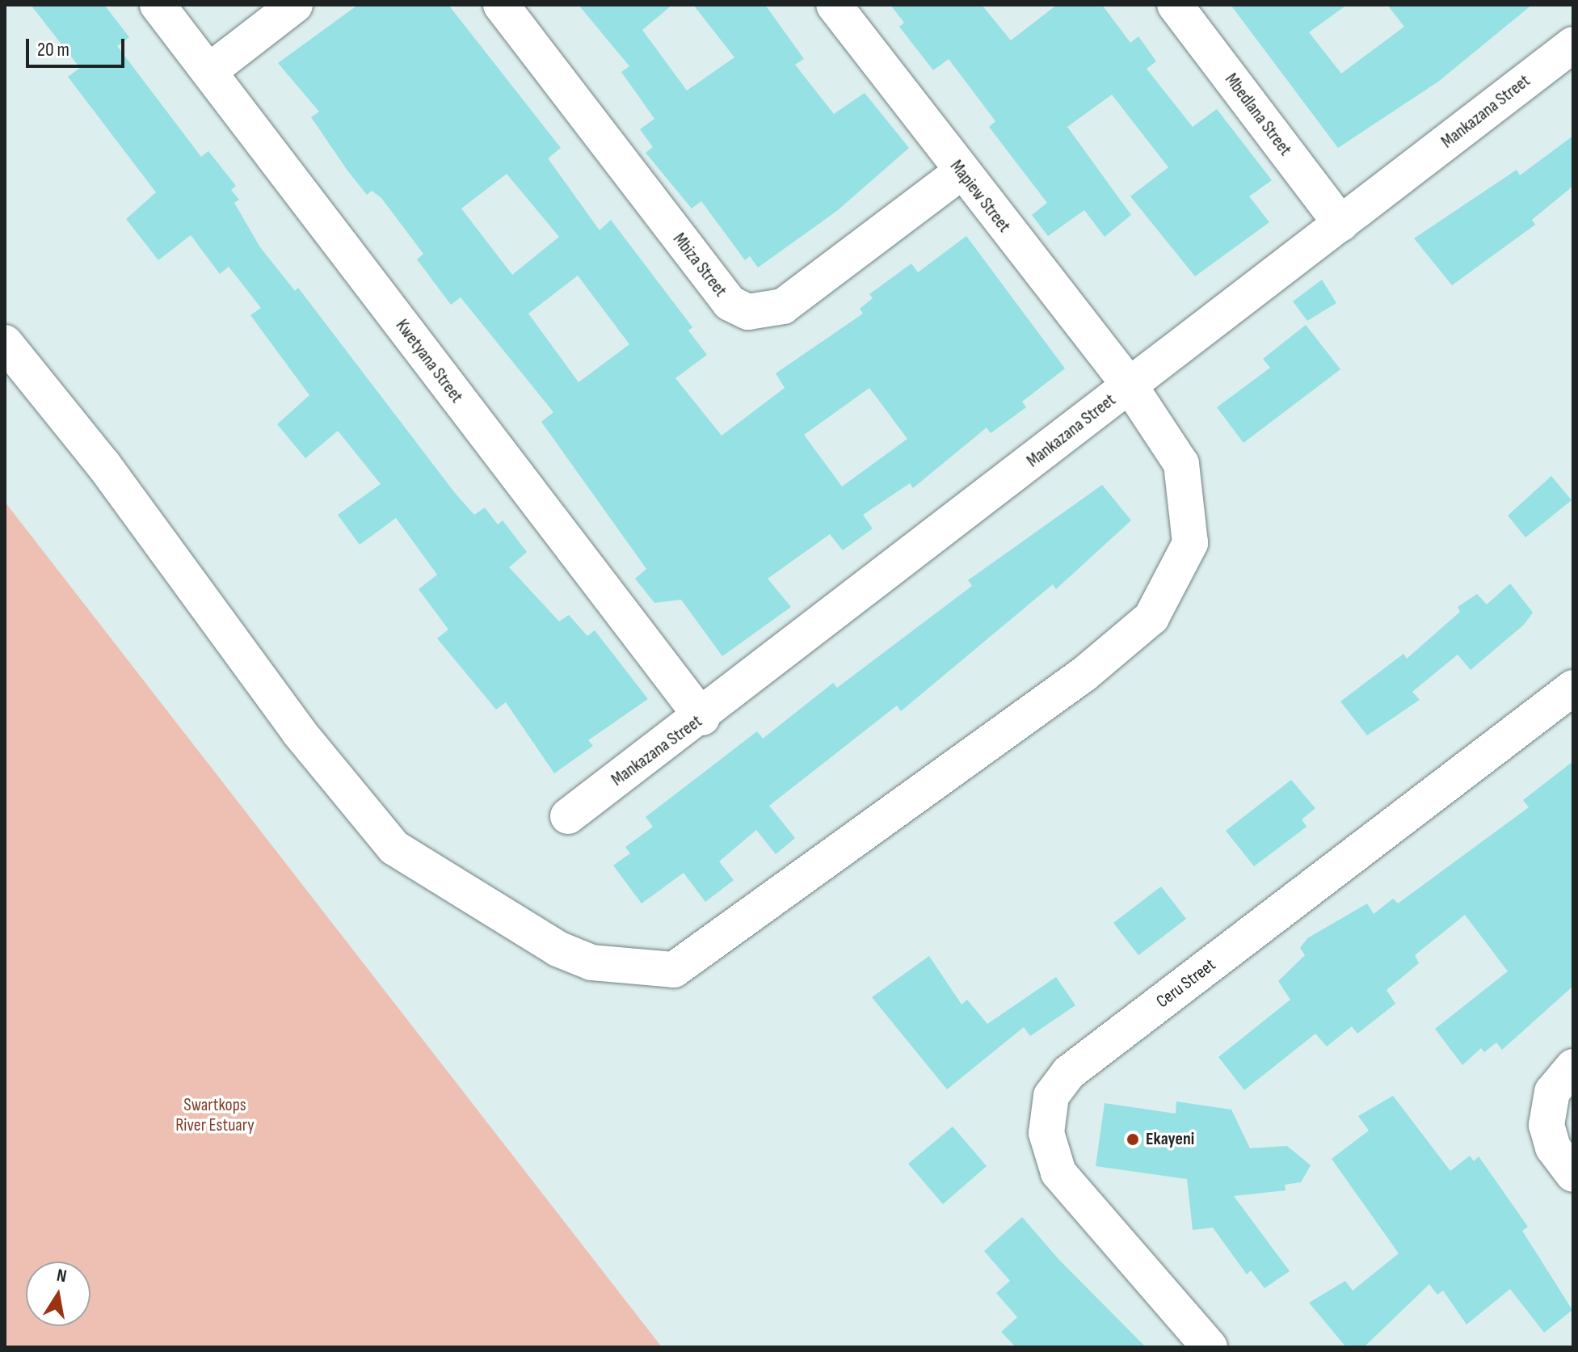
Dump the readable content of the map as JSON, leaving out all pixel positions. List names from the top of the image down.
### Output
{
  "streets": {
    "street": [
      "Mankazana Street",
      "Mbedlana Street",
      "Mapiew Street",
      "Mbiza Street",
      "Kwetyana Street",
      "Ceru Street"
    ]
  },
  "crossings": [
    ["Mankazana Street", "Mbedlana Street"],
    ["Mankazana Street", "Mapiew Street"],
    ["Mankazana Street", "Kwetyana Street"],
    ["Mapiew Street", "Mbiza Street"]
  ],
  "parks": ["Swartkops River Estuary"],
  "places": ["Ekayeni"],
  "scale_bar": "20 m",
  "north": "top"
}
